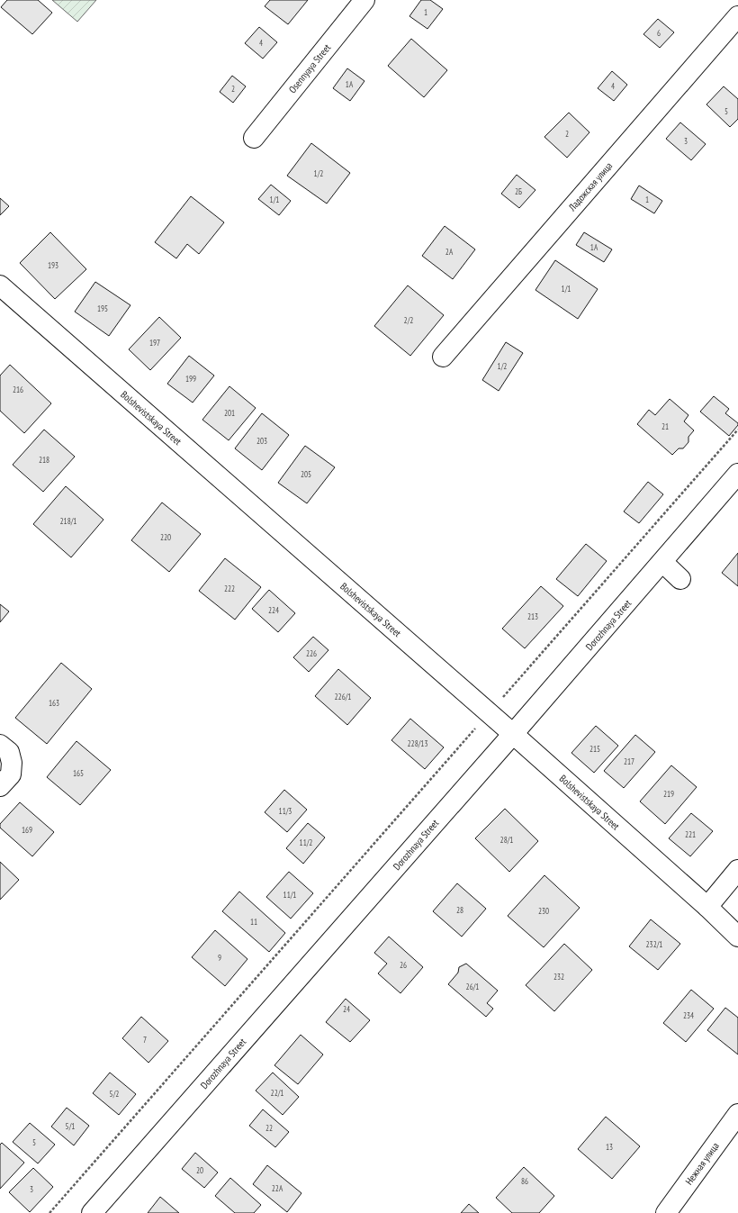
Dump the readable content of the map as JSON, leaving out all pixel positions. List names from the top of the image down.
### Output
{
  "streets": {
    "street": [
      "Osennyaya Street",
      "Ладожская улица",
      "Bolshevistskaya Street",
      "Dorozhnaya Street",
      "Нежная улица"
    ]
  },
  "crossings": [
    ["Bolshevistskaya Street", "Dorozhnaya Street"]
  ],
  "house_numbers": [
    "1",
    "6",
    "4",
    "1А",
    "4",
    "2",
    "5",
    "2",
    "3",
    "1/2",
    "2Б",
    "1/1",
    "1",
    "1А",
    "2А",
    "193",
    "1/1",
    "195",
    "2/2",
    "197",
    "1/2",
    "199",
    "216",
    "201",
    "21",
    "203",
    "218",
    "205",
    "218/1",
    "220",
    "222",
    "224",
    "213",
    "226",
    "226/1",
    "163",
    "228/13",
    "215",
    "217",
    "165",
    "219",
    "11/3",
    "169",
    "221",
    "28/1",
    "11/2",
    "11/1",
    "28",
    "230",
    "11",
    "232/1",
    "9",
    "26",
    "232",
    "26/1",
    "24",
    "234",
    "7",
    "22/1",
    "5/2",
    "5/1",
    "22",
    "5",
    "13",
    "20",
    "86",
    "22А",
    "3"
  ]
}
